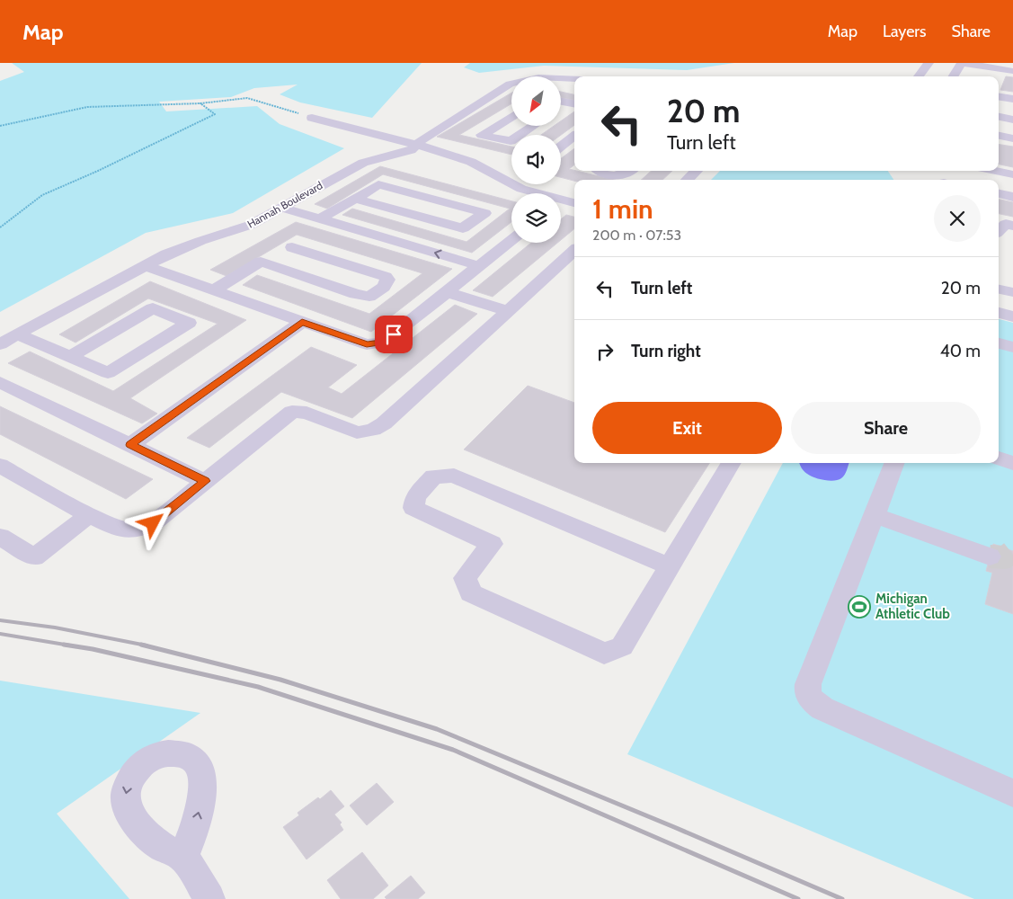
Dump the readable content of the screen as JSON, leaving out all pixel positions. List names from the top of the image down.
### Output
{
  "streets": {
    "street": ["Hannah Boulevard"]
  },
  "places": {
    "sports": ["Michigan Athletic Club"]
  },
  "north": "bottom left",
  "page": {
    "header": "Map",
    "nav": ["Map", "Layers", "Share"],
    "turn": ["20 m", "Turn left"],
    "heading": ["1 min", "200 m · 07:53"],
    "list": [
      {
        "name": "Turn left",
        "value": "20 m"
      },
      {
        "name": "Turn right",
        "value": "40 m"
      }
    ],
    "buttons": ["Exit", "Share"]
  }
}
